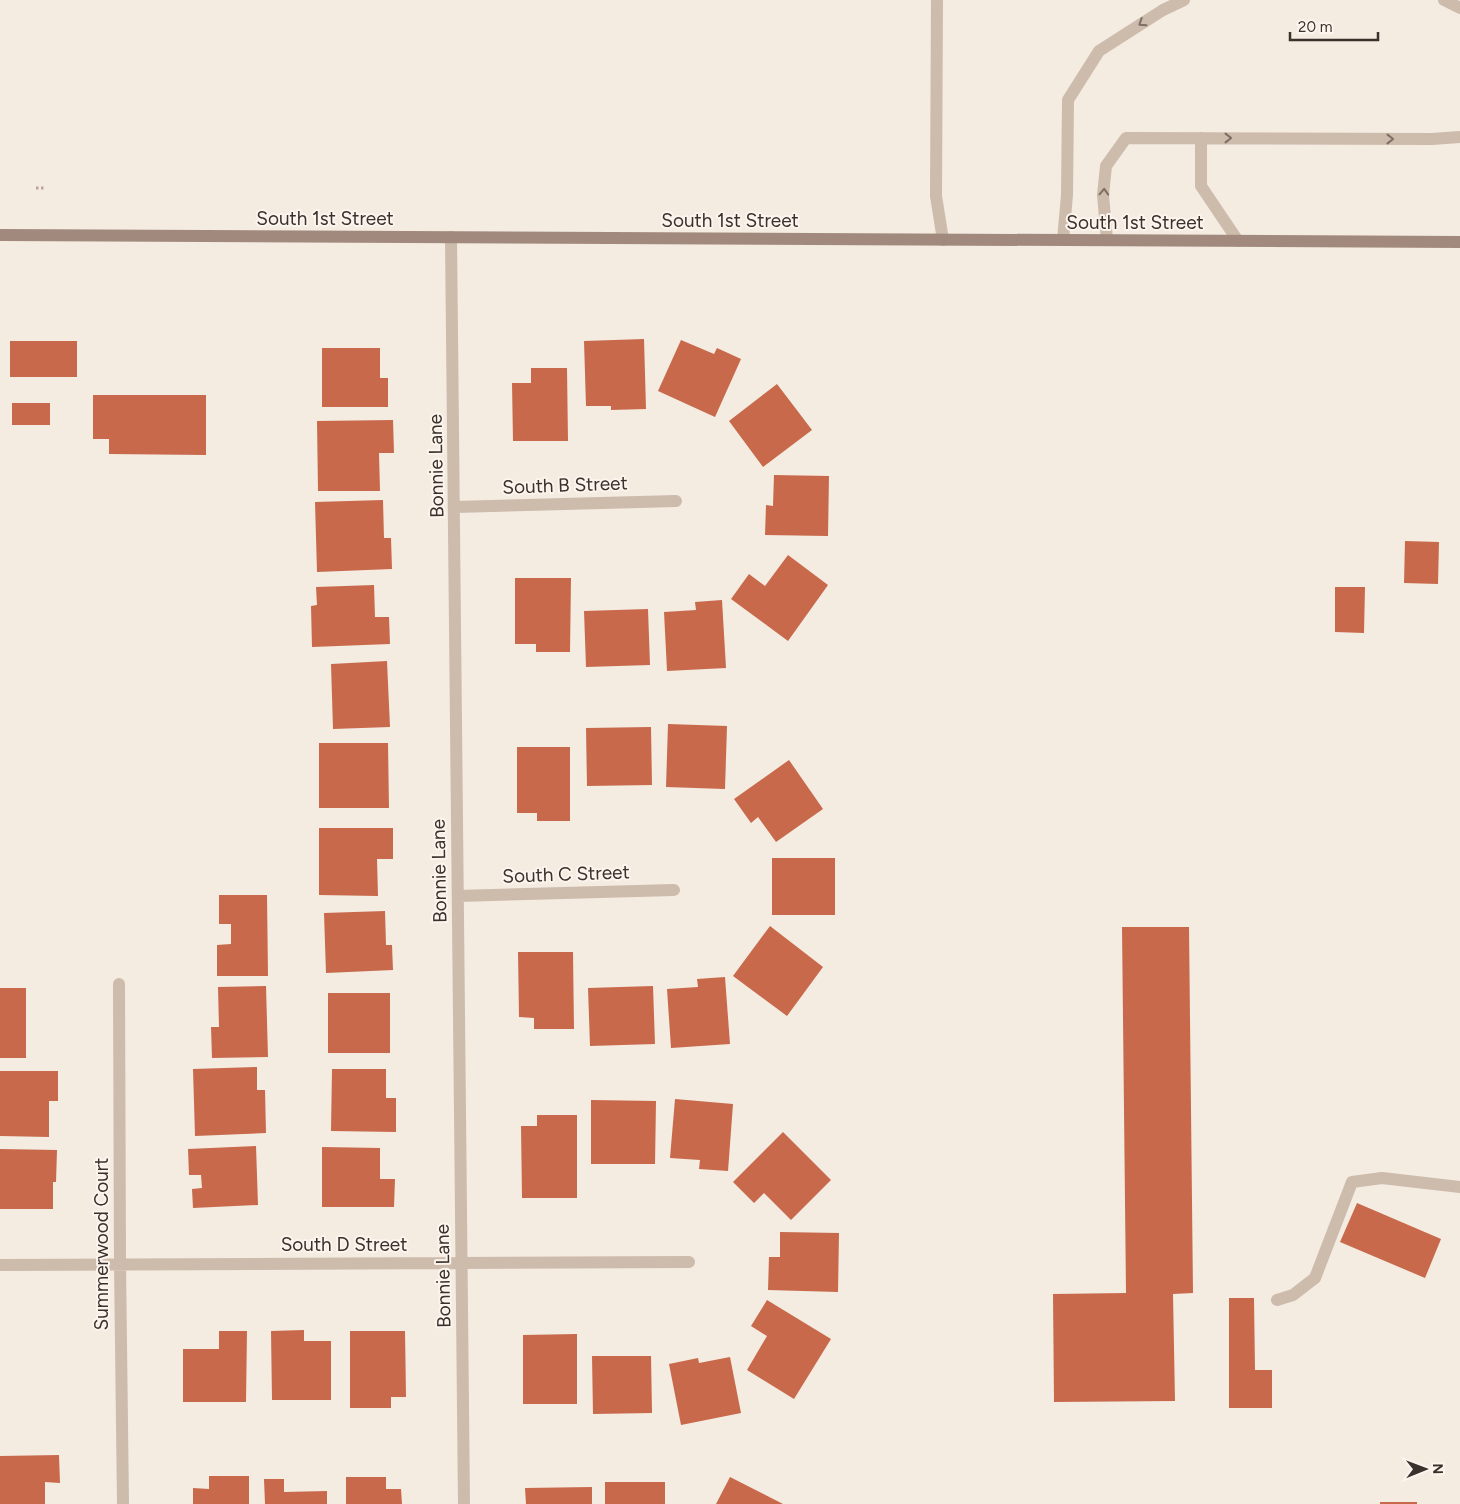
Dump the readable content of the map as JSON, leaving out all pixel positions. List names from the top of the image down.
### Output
{
  "streets": {
    "main road": ["South 1st Street"],
    "street": [
      "Bonnie Lane",
      "South B Street",
      "South C Street",
      "Summerwood Court",
      "South D Street"
    ]
  },
  "crossings": [
    ["South 1st Street", "Bonnie Lane"],
    ["Bonnie Lane", "South B Street"],
    ["Bonnie Lane", "South C Street"],
    ["Bonnie Lane", "South D Street"],
    ["Summerwood Court", "South D Street"]
  ],
  "scale_bar": "20 m",
  "north": "right"
}
